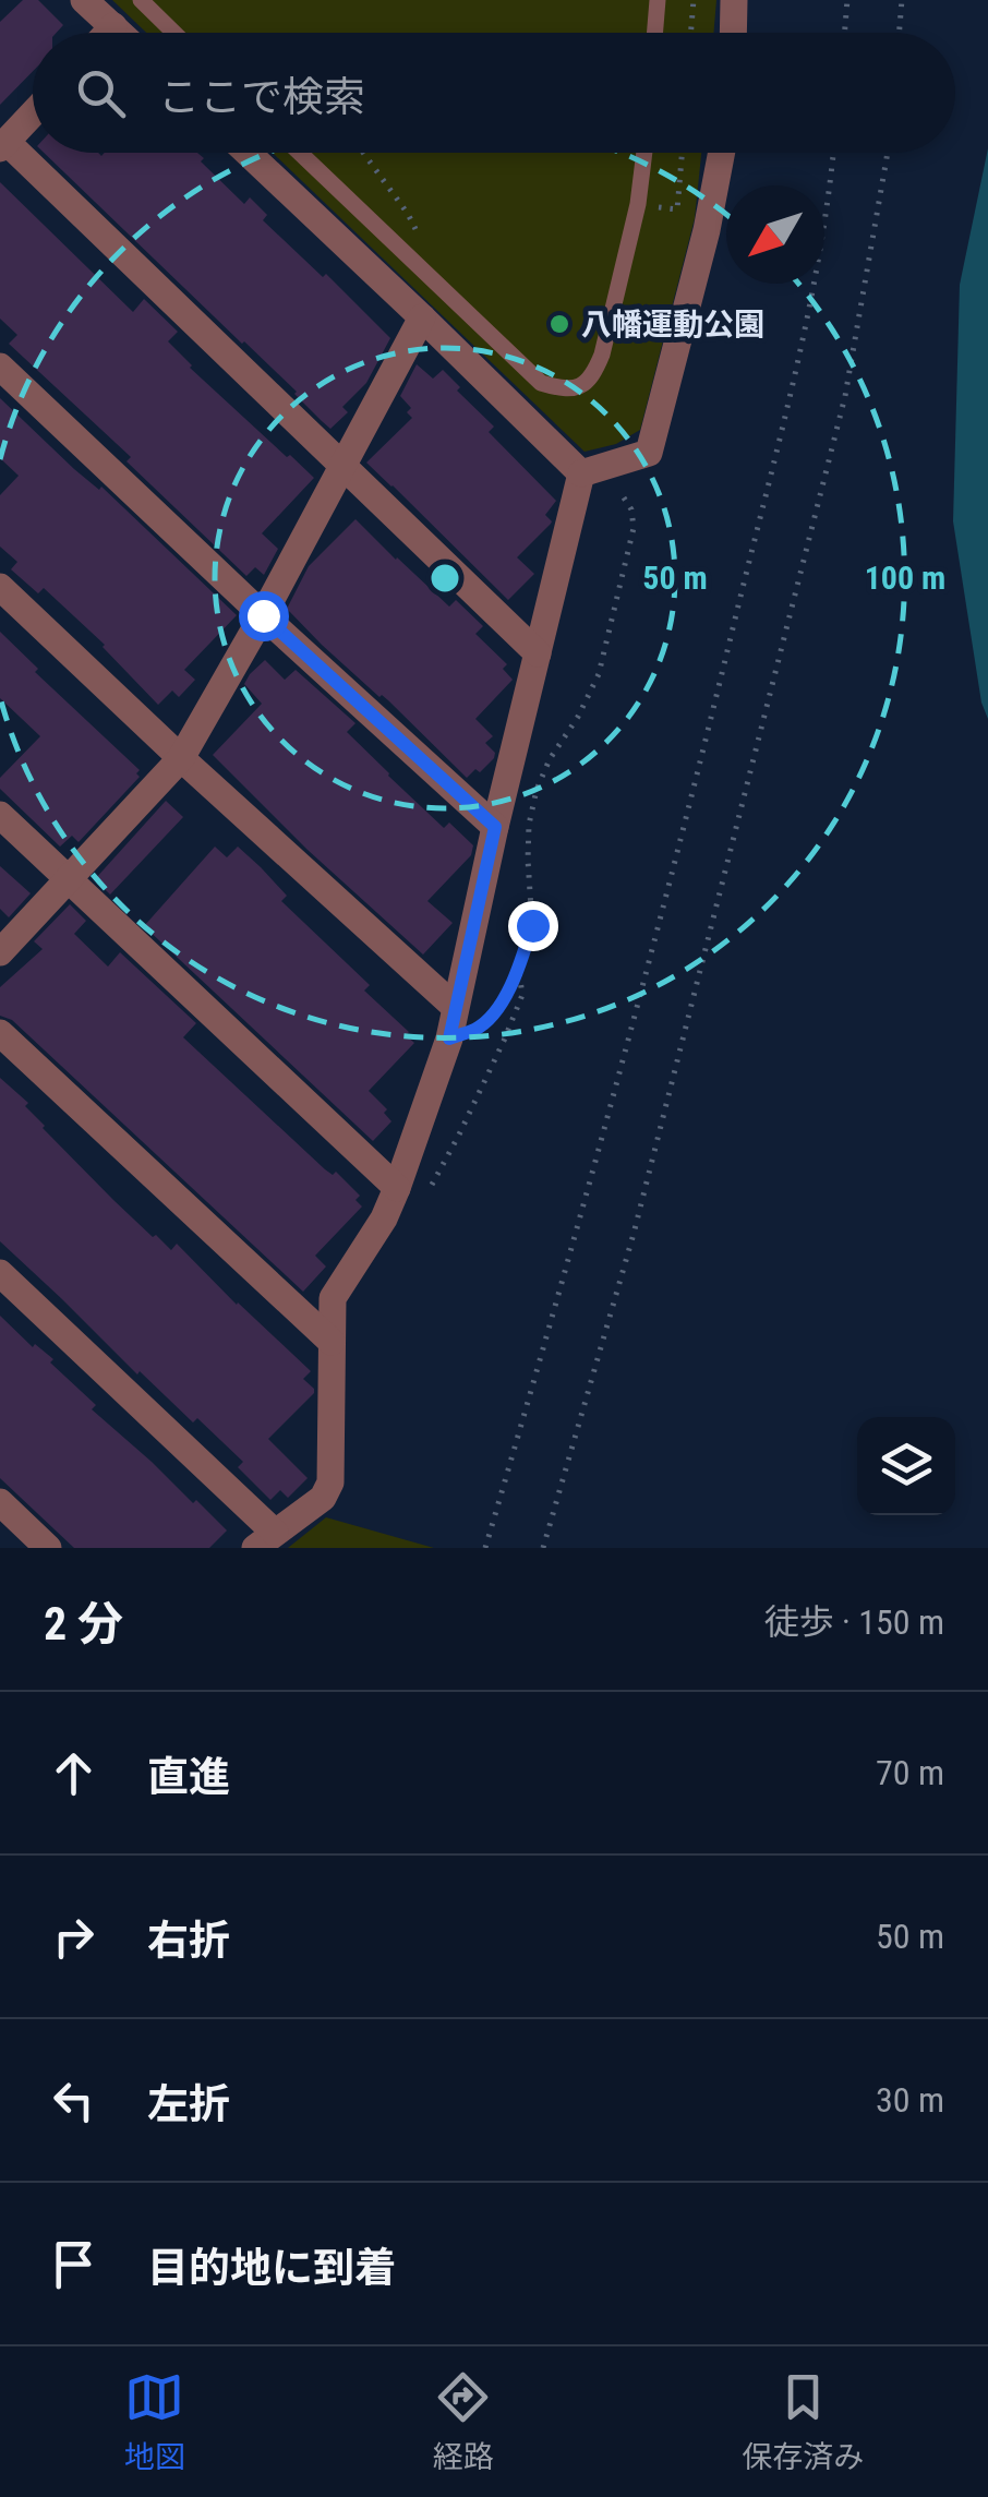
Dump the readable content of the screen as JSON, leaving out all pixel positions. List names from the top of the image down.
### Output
{
  "places": ["八幡運動公園"],
  "north": "bottom left",
  "page": {
    "search": "ここで検索",
    "heading": ["2 分", "徒歩 · 150 m"],
    "list": [
      ["直進", "70 m"],
      ["右折", "50 m"],
      ["左折", "30 m"],
      "目的地に到着"
    ],
    "nav": ["地図", "経路", "保存済み"]
  },
  "rings": ["50 m", "100 m"]
}
